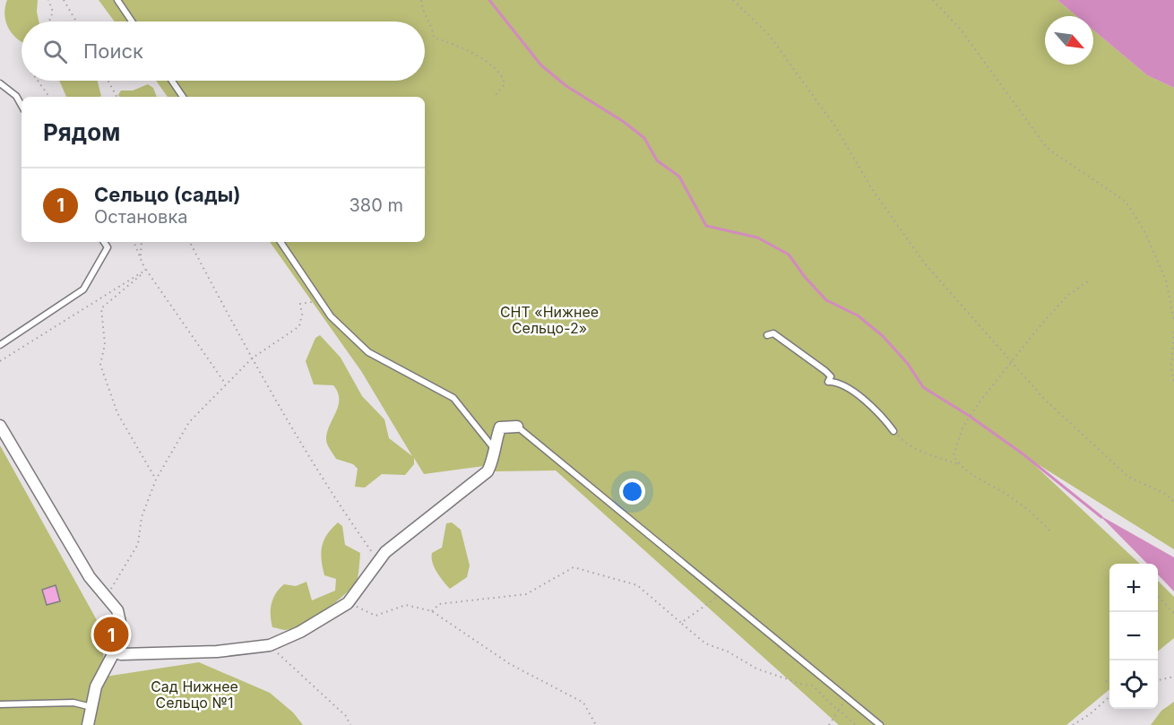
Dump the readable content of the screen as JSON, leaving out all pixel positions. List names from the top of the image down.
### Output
{
  "parks": ["СНТ «Нижнее Сельцо-2»", "Сад Нижнее Сельцо №1"],
  "north": "bottom right",
  "page": {
    "search": "Поиск",
    "heading": "Рядом",
    "list": [
      {
        "mark": "1",
        "name": "Сельцо (сады)",
        "note": "Остановка",
        "value": "380 m"
      }
    ],
    "map_buttons": ["+", "−"],
    "pins": "1"
  }
}
